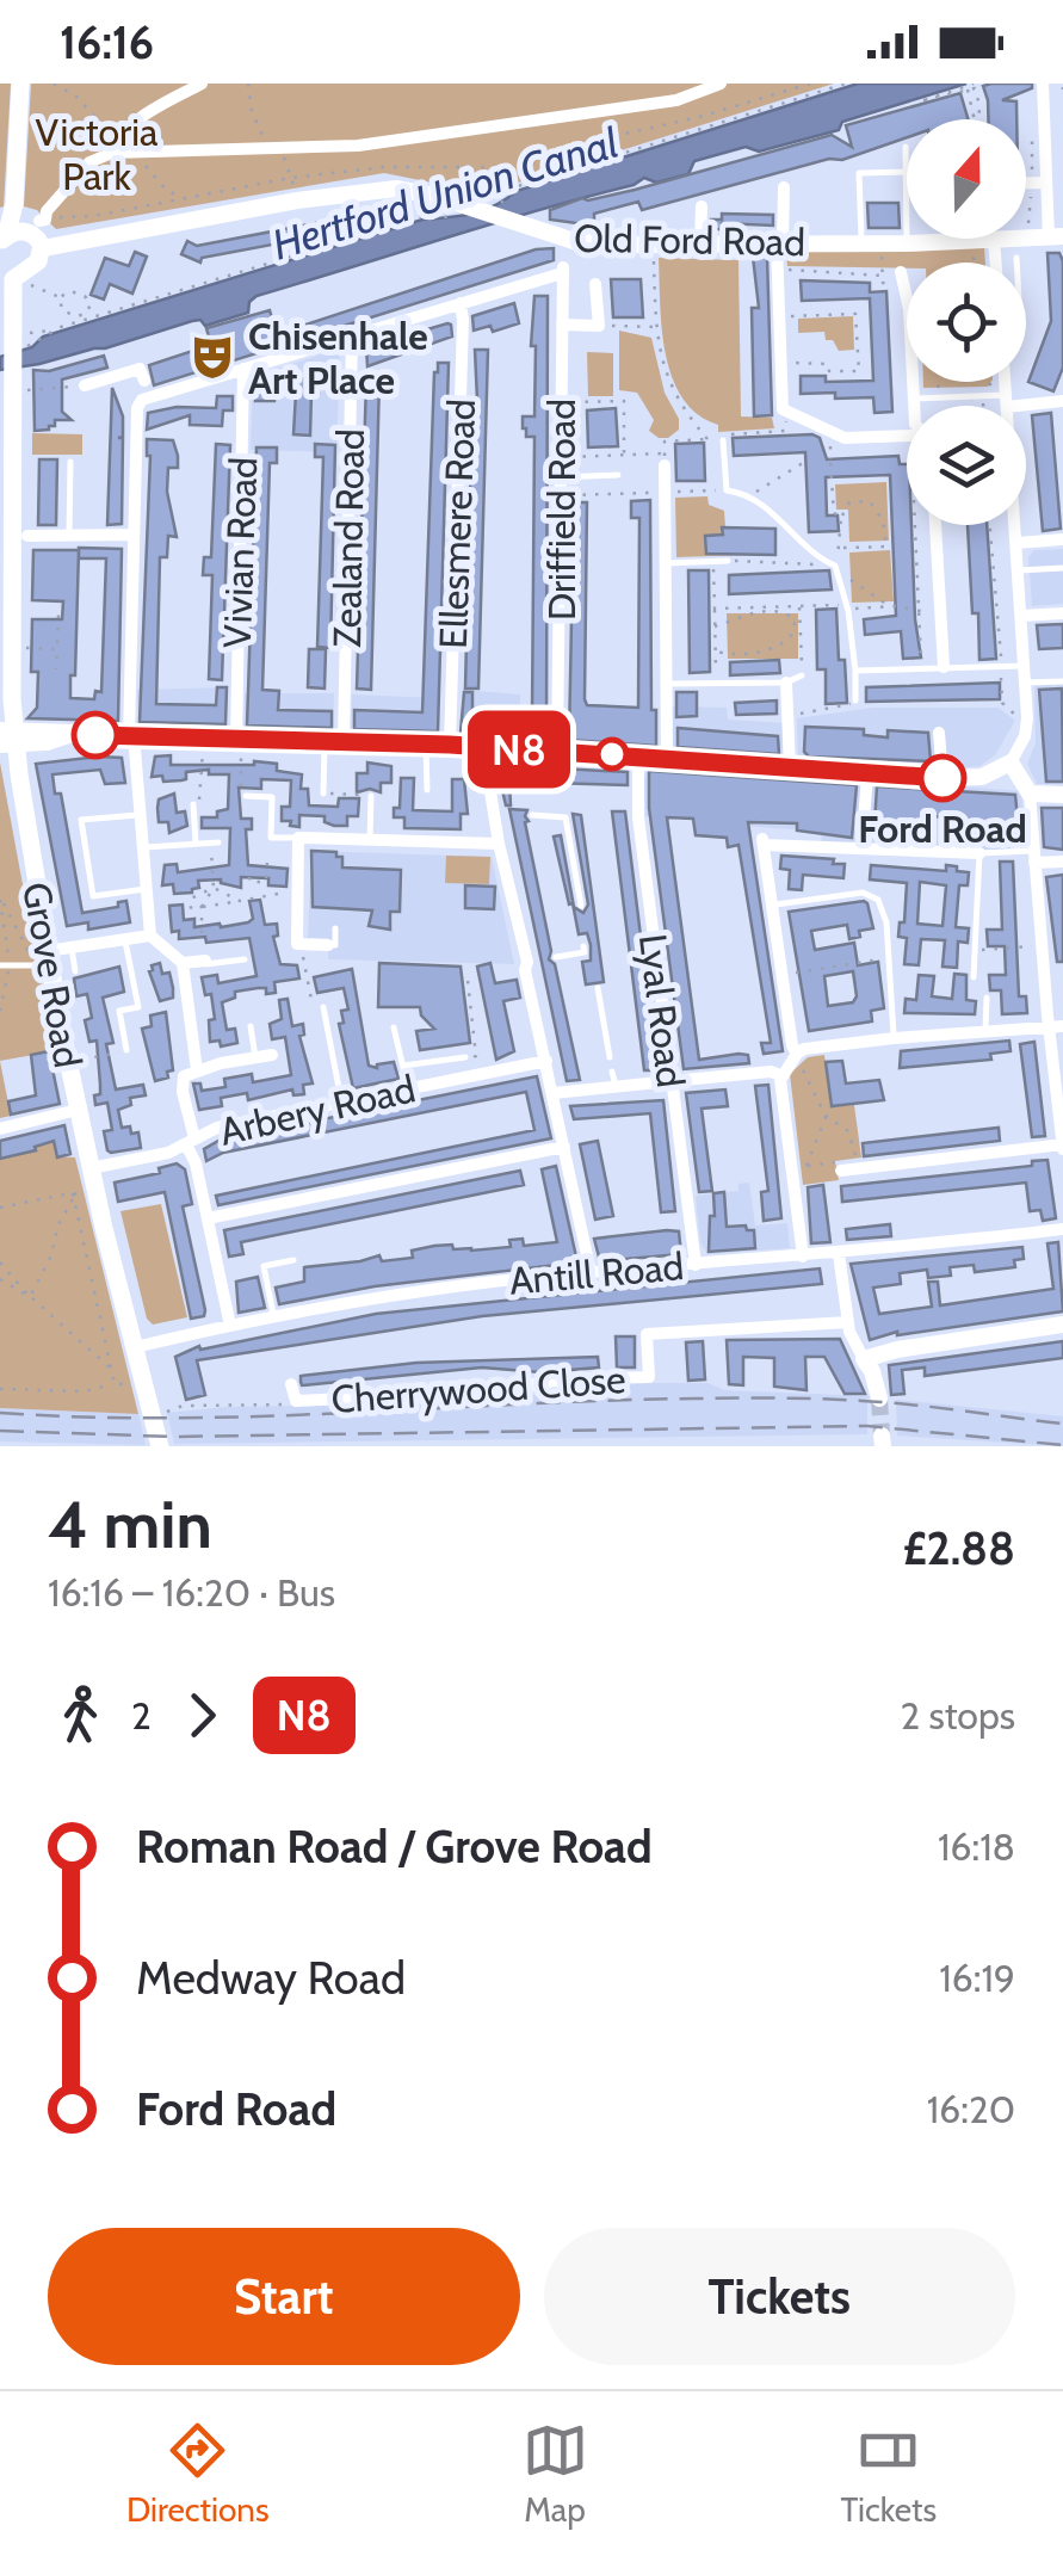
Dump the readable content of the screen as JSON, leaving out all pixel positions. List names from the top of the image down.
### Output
{
  "streets": {
    "main road": ["Old Ford Road", "Grove Road"],
    "street": [
      "Driffield Road",
      "Ellesmere Road",
      "Zealand Road",
      "Vivian Road",
      "Lyal Road",
      "Arbery Road",
      "Antill Road",
      "Cherrywood Close"
    ]
  },
  "crossings": [
    ["Driffield Road", "Ellesmere Road"],
    ["Grove Road", "Arbery Road"],
    ["Grove Road", "Antill Road"],
    ["Lyal Road", "Antill Road"]
  ],
  "water": ["Hertford Union Canal"],
  "parks": ["Victoria Park"],
  "places": {
    "theatre": ["Chisenhale Art Place"],
    "other": ["Ford Road"]
  },
  "lines": ["bus line N8"],
  "north": "top",
  "page": {
    "status": "16:16",
    "on_map": "N8",
    "heading": ["4 min", "16:16 – 16:20 · Bus", "£2.88"],
    "legs": ["2", "N8", "2 stops"],
    "list": [
      {
        "name": "Roman Road / Grove Road",
        "value": "16:18"
      },
      {
        "name": "Medway Road",
        "value": "16:19"
      },
      {
        "name": "Ford Road",
        "value": "16:20"
      }
    ],
    "buttons": ["Start", "Tickets"],
    "tabs": ["Directions", "Map", "Tickets"]
  }
}
